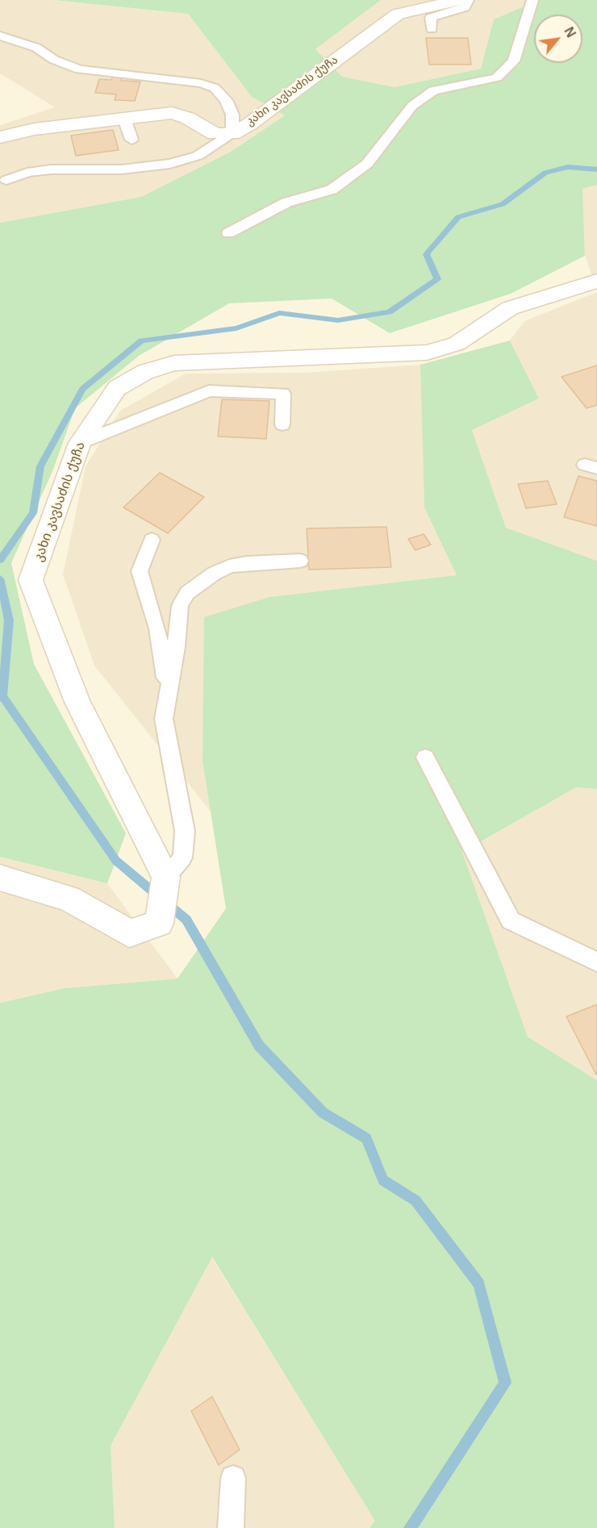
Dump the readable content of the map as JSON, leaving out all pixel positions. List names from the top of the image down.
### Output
{
  "streets": {
    "street": ["კახი კავსაძის ქუჩა"]
  },
  "north": "top right"
}
